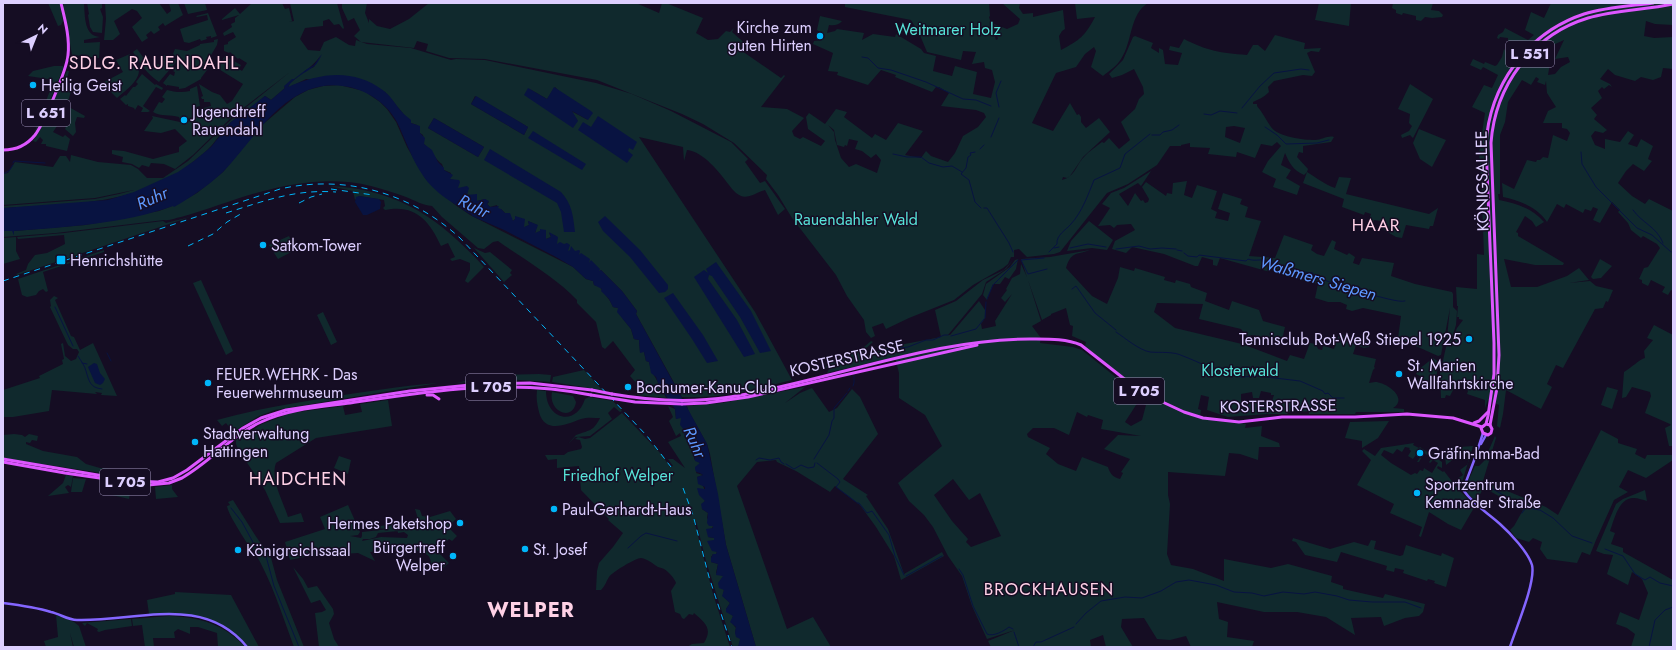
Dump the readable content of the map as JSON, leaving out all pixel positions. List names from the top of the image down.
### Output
{
  "streets": {
    "main road": [
      "L 551",
      "L 651",
      "KÖNIGSALLEE",
      "KOSTERSTRASSE",
      "L 705"
    ]
  },
  "crossings": [
    ["KÖNIGSALLEE", "L 705"],
    ["KOSTERSTRASSE", "L 705"]
  ],
  "districts": [
    "SDLG. RAUENDAHL",
    "HAAR",
    "HAIDCHEN",
    "BROCKHAUSEN",
    "WELPER"
  ],
  "water": ["Ruhr", "Waßmers Siepen"],
  "parks": [
    "Weitmarer Holz",
    "Rauendahler Wald",
    "Klosterwald",
    "Friedhof Welper"
  ],
  "places": {
    "other": [
      "Kirche zum guten Hirten",
      "Heilig Geist",
      "Jugendtreff Rauendahl",
      "Satkom-Tower",
      "Tennisclub Rot-Weß Stiepel 1925",
      "St. Marien Wallfahrtskirche",
      "FEUER.WEHRK - Das Feuerwehrmuseum",
      "Bochumer-Kanu-Club",
      "Stadtverwaltung Hattingen",
      "Gräfin-Imma-Bad",
      "Sportzentrum Kemnader Straße",
      "Paul-Gerhardt-Haus",
      "Hermes Paketshop",
      "St. Josef",
      "Königreichssaal",
      "Bürgertreff Welper"
    ],
    "transit": ["Henrichshütte"]
  },
  "north": "top right"
}
